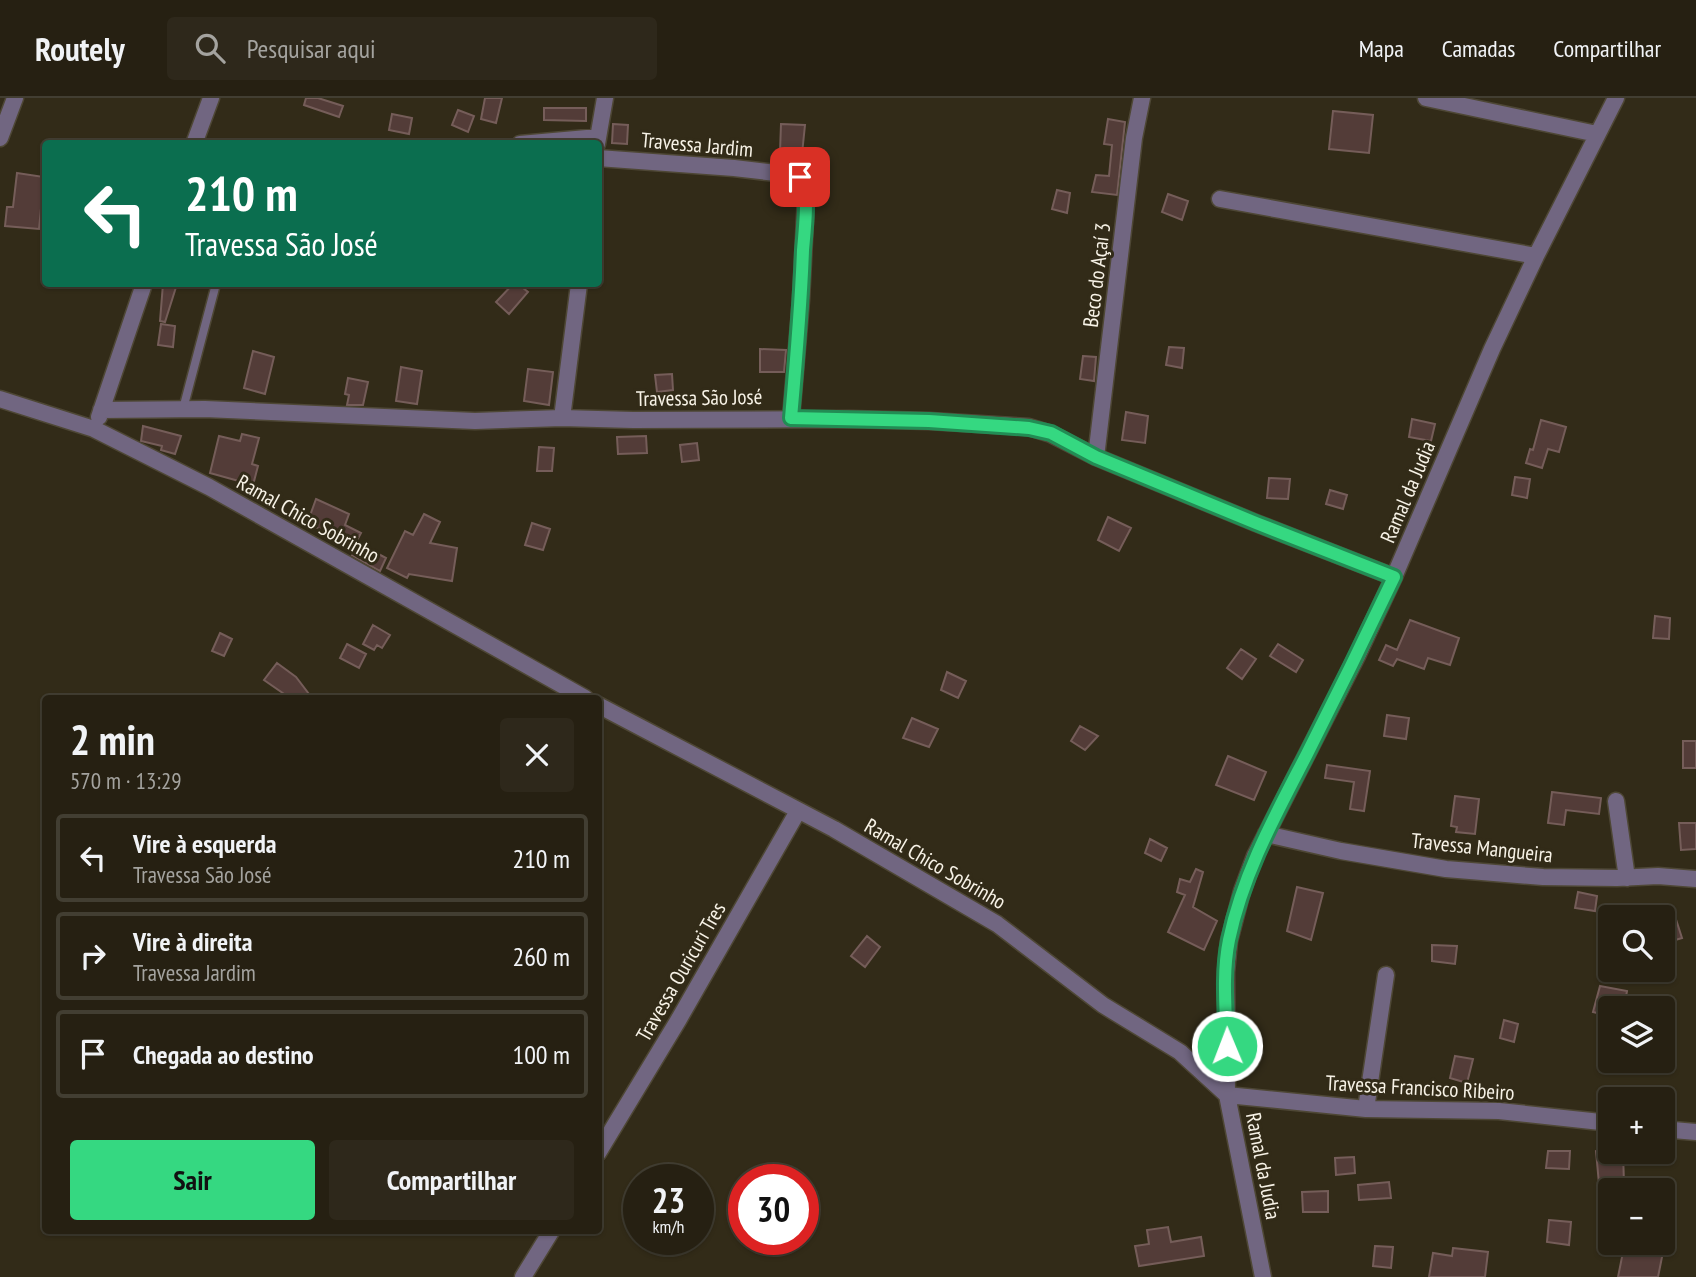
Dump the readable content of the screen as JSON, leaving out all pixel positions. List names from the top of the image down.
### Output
{
  "streets": {
    "street": [
      "Travessa Jardim",
      "Beco do Açaí 3",
      "Travessa São José",
      "Ramal da Judia",
      "Ramal Chico Sobrinho",
      "Travessa Mangueira",
      "Travessa Ouricuri Tres",
      "Travessa Francisco Ribeiro"
    ]
  },
  "crossings": [
    ["Travessa Jardim", "Travessa São José"],
    ["Beco do Açaí 3", "Travessa São José"],
    ["Travessa São José", "Ramal da Judia"],
    ["Ramal da Judia", "Ramal Chico Sobrinho"],
    ["Ramal da Judia", "Travessa Mangueira"],
    ["Ramal da Judia", "Travessa Francisco Ribeiro"],
    ["Ramal Chico Sobrinho", "Travessa Ouricuri Tres"],
    ["Ramal Chico Sobrinho", "Travessa Francisco Ribeiro"]
  ],
  "page": {
    "header": "Routely",
    "search": "Pesquisar aqui",
    "nav": ["Mapa", "Camadas", "Compartilhar"],
    "turn": ["210 m", "Travessa São José"],
    "heading": ["2 min", "570 m · 13:29"],
    "list": [
      {
        "name": "Vire à esquerda",
        "note": "Travessa São José",
        "value": "210 m"
      },
      {
        "name": "Vire à direita",
        "note": "Travessa Jardim",
        "value": "260 m"
      },
      {
        "name": "Chegada ao destino",
        "value": "100 m"
      }
    ],
    "map_buttons": ["+", "−"],
    "buttons": ["Sair", "Compartilhar"],
    "speed": "23 km/h",
    "limit": "30"
  }
}
